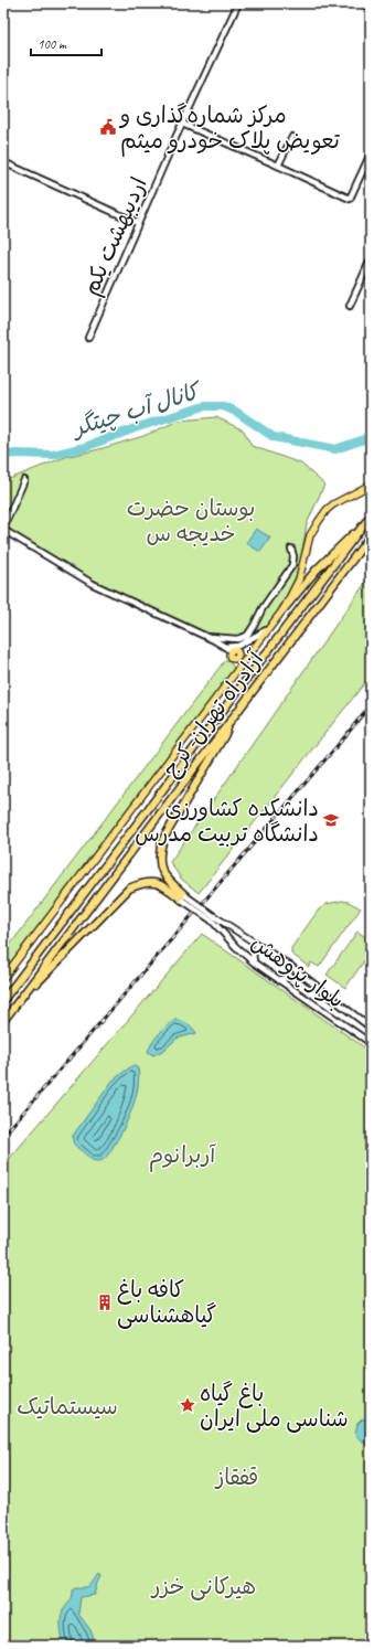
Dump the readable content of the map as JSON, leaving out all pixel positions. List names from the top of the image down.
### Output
{
  "streets": {
    "highway": ["آزادراه تهران-کرج"],
    "street": ["اردیبهشت یکم", "بلوار پژوهش"]
  },
  "water": ["کانال آب چیتگر"],
  "parks": [
    "بوستان حضرت خدیجه س",
    "آربرانوم",
    "سیستماتیک",
    "قفقاز",
    "هیرکانی خزر"
  ],
  "places": {
    "public building": ["مرکز شماره‌گذاری و تعویض پلاک خودرو میثم"],
    "school or university": ["دانشکده کشاورزی دانشگاه تربیت مدرس"],
    "building": ["کافه باغ گیاهشناسی"],
    "place": ["باغ گیاه‌ شناسی ملی ایران"]
  },
  "scale_bar": "100 m"
}
